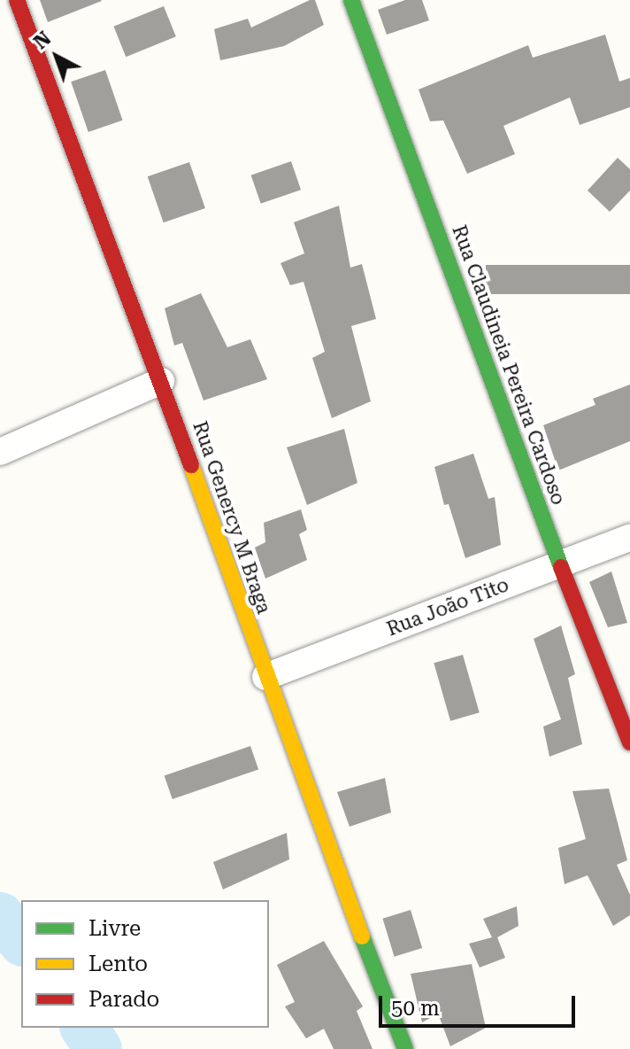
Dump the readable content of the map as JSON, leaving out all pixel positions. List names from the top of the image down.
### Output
{
  "streets": {
    "street": ["Rua Claudineia Pereira Cardoso", "Rua Genercy M Braga", "Rua João Tito"]
  },
  "crossings": [
    ["Rua Claudineia Pereira Cardoso", "Rua João Tito"],
    ["Rua Genercy M Braga", "Rua João Tito"]
  ],
  "legend": ["Livre", "Lento", "Parado"],
  "scale_bar": "50 m",
  "north": "top left"
}
